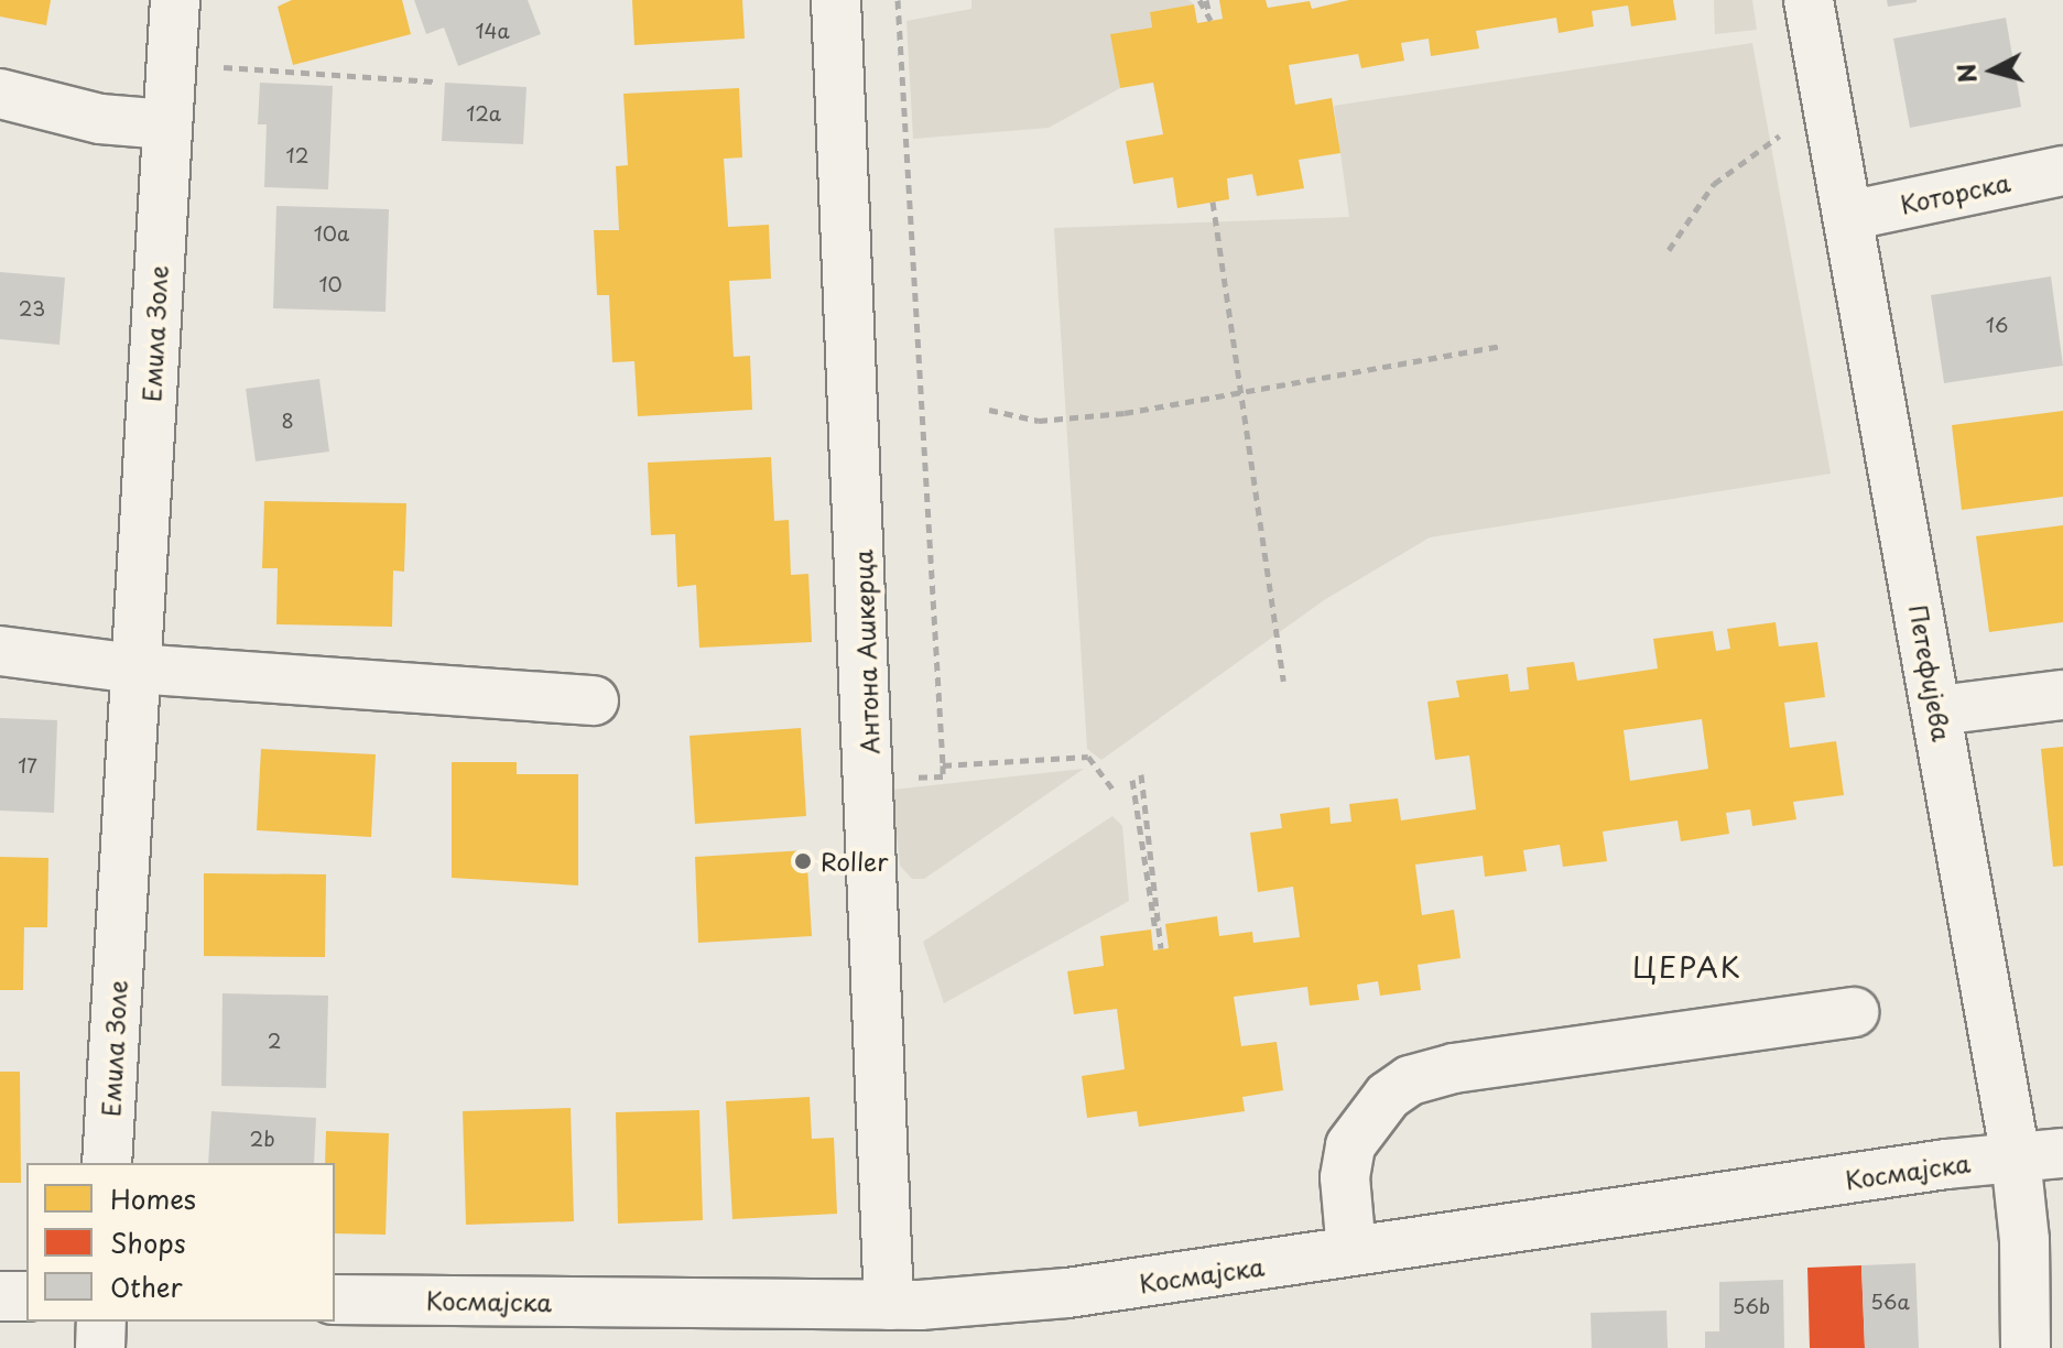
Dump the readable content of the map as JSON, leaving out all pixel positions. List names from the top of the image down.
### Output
{
  "streets": {
    "street": [
      "Которска",
      "Емила Золе",
      "Антона Ашкерца",
      "Петефијева",
      "Космајска"
    ]
  },
  "crossings": [
    ["Которска", "Петефијева"],
    ["Антона Ашкерца", "Космајска"],
    ["Петефијева", "Космајска"]
  ],
  "districts": ["ЦЕРАК"],
  "places": ["Roller"],
  "house_numbers": [
    "14a",
    "12a",
    "12",
    "10a",
    "10",
    "23",
    "16",
    "8",
    "17",
    "2",
    "2b",
    "56a",
    "56b"
  ],
  "legend": ["Homes", "Shops", "Other"],
  "north": "left"
}
